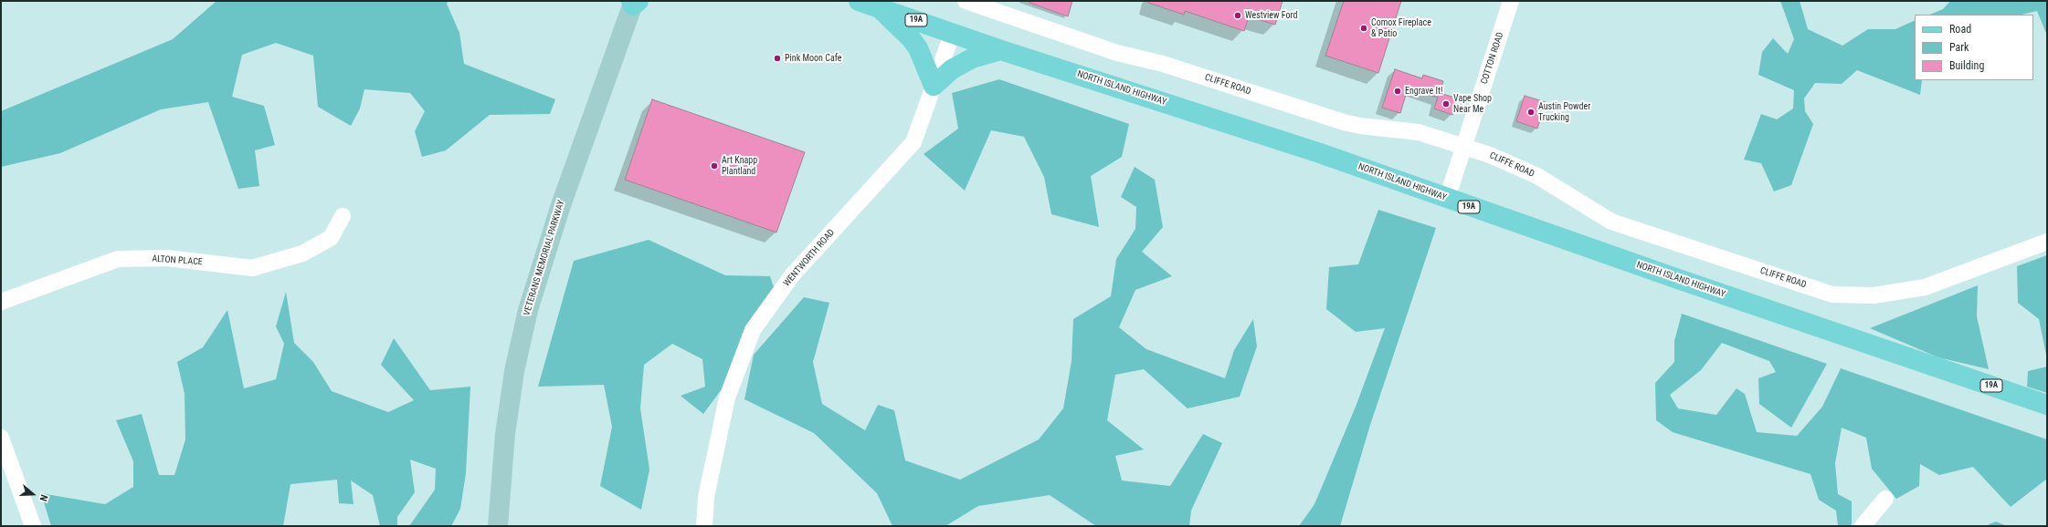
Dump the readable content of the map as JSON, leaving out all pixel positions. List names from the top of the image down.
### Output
{
  "streets": {
    "main road": ["19A", "NORTH ISLAND HIGHWAY", "VETERANS MEMORIAL PARKWAY"],
    "street": [
      "COTTON ROAD",
      "CLIFFE ROAD",
      "WENTWORTH ROAD",
      "ALTON PLACE"
    ]
  },
  "crossings": [
    ["COTTON ROAD", "CLIFFE ROAD"],
    ["COTTON ROAD", "NORTH ISLAND HIGHWAY"],
    ["NORTH ISLAND HIGHWAY", "WENTWORTH ROAD"]
  ],
  "places": [
    "Westview Ford",
    "Comox Fireplace & Patio",
    "Pink Moon Cafe",
    "Engrave It!",
    "Vape Shop Near Me",
    "Austin Powder Trucking",
    "Art Knapp Plantland"
  ],
  "legend": ["Road", "Park", "Building"],
  "north": "right"
}
